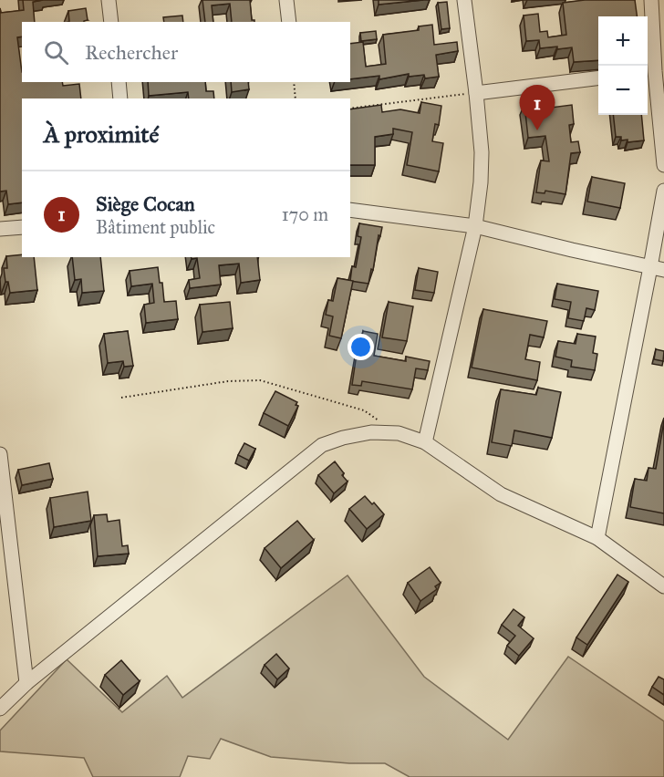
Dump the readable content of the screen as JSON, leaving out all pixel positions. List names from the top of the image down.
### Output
{
  "page": {
    "map_buttons": ["+", "−"],
    "search": "Rechercher",
    "pins": "1",
    "heading": "À proximité",
    "list": [
      {
        "mark": "1",
        "name": "Siège Cocan",
        "note": "Bâtiment public",
        "value": "170 m"
      }
    ]
  }
}
